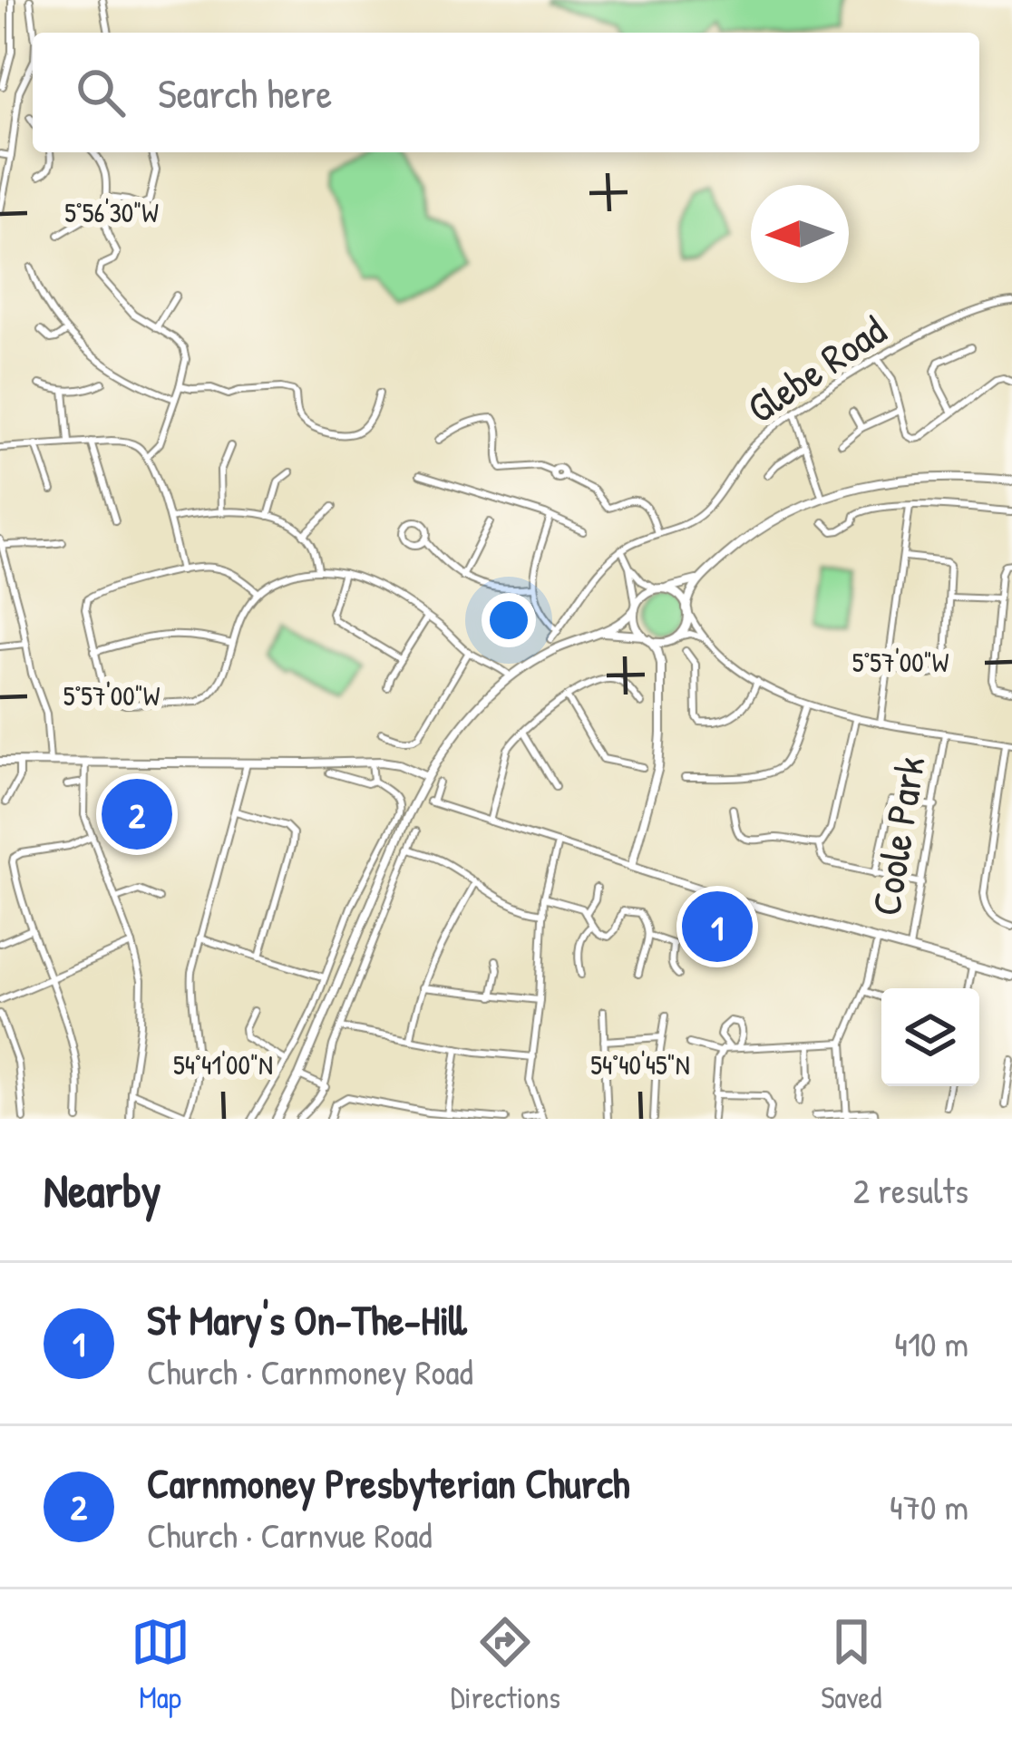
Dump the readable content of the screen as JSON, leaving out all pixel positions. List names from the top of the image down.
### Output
{
  "streets": {
    "street": ["Glebe Road", "Coole Park"]
  },
  "north": "left",
  "page": {
    "search": "Search here",
    "pins": ["2", "1"],
    "heading": ["Nearby", "2 results"],
    "list": [
      {
        "mark": "1",
        "name": "St Mary's On-The-Hill",
        "note": "Church · Carnmoney Road",
        "value": "410 m"
      },
      {
        "mark": "2",
        "name": "Carnmoney Presbyterian Church",
        "note": "Church · Carnvue Road",
        "value": "470 m"
      }
    ],
    "nav": ["Map", "Directions", "Saved"]
  },
  "coordinates": [
    "5°56'30\"W",
    "5°57'00\"W",
    "54°41'00\"N",
    "54°40'45\"N"
  ]
}
